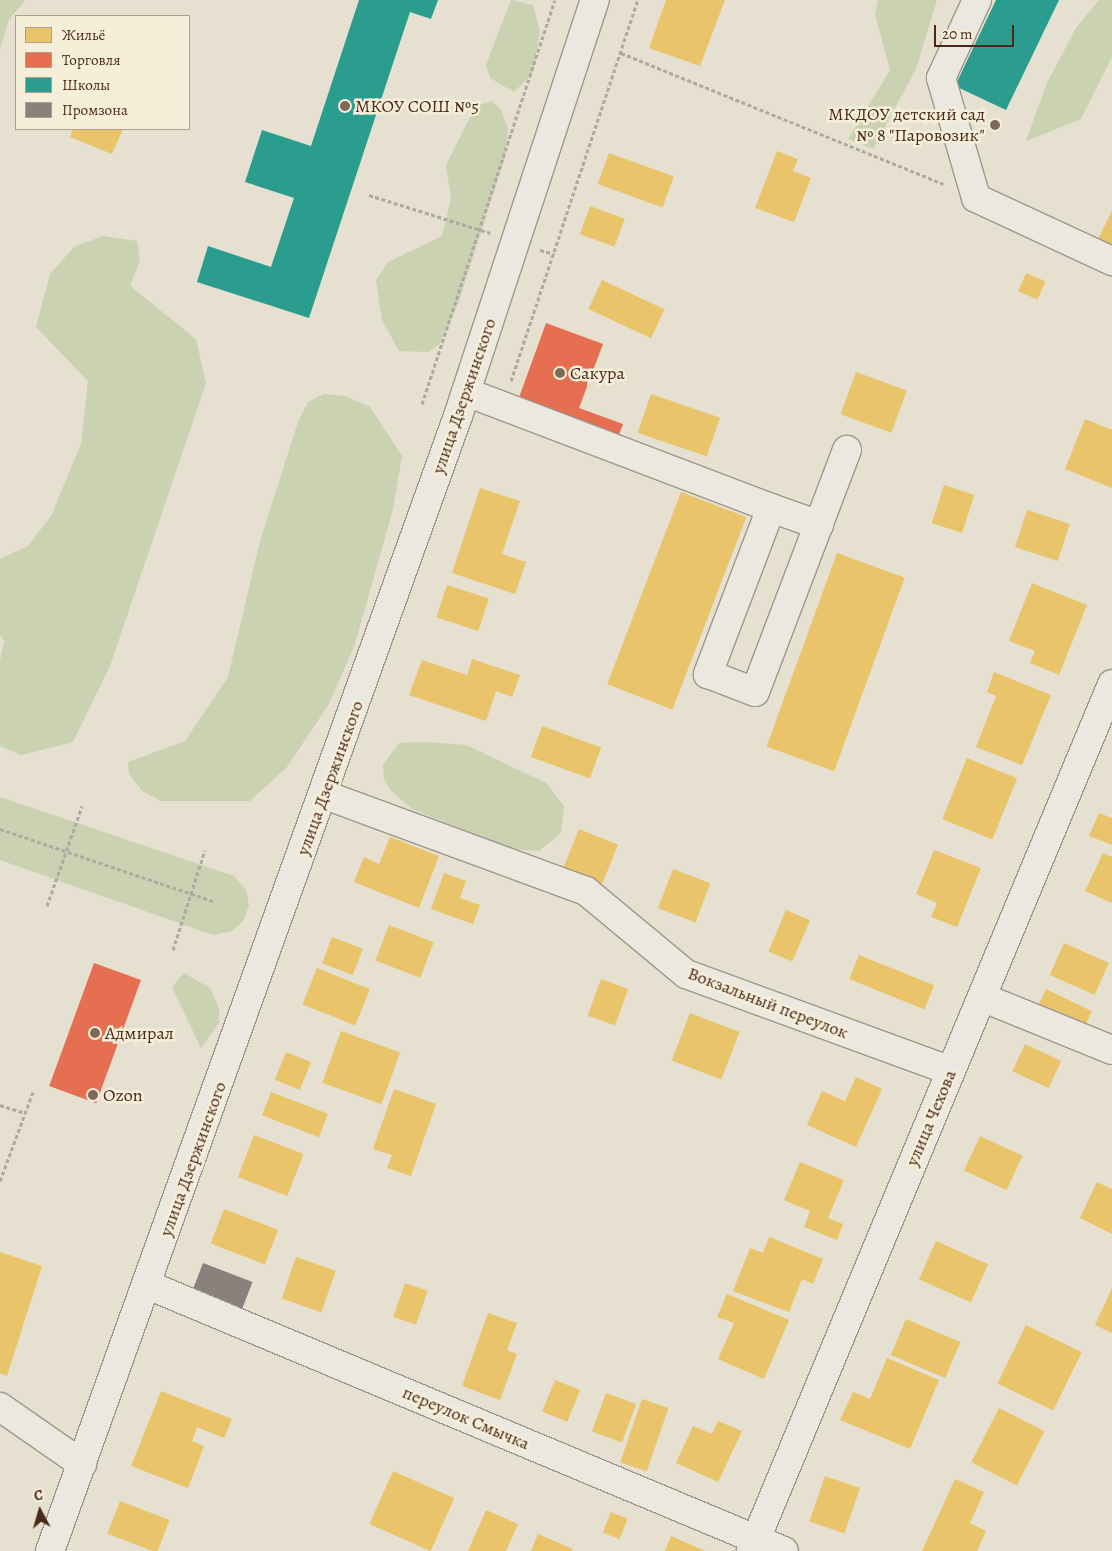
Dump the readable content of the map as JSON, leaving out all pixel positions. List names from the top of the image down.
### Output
{
  "streets": {
    "street": [
      "улица Дзержинского",
      "Вокзальный переулок",
      "улица Чехова",
      "переулок Смычка"
    ]
  },
  "crossings": [
    ["улица Дзержинского", "Вокзальный переулок"],
    ["улица Дзержинского", "переулок Смычка"],
    ["Вокзальный переулок", "улица Чехова"],
    ["улица Чехова", "переулок Смычка"]
  ],
  "places": [
    "МКОУ СОШ №5",
    "МКДОУ детский сад № 8 \"Паровозик\"",
    "Сакура",
    "Адмирал",
    "Ozon"
  ],
  "legend": [
    "Жильё",
    "Торговля",
    "Школы",
    "Промзона"
  ],
  "scale_bar": "20 m",
  "north": "top"
}
